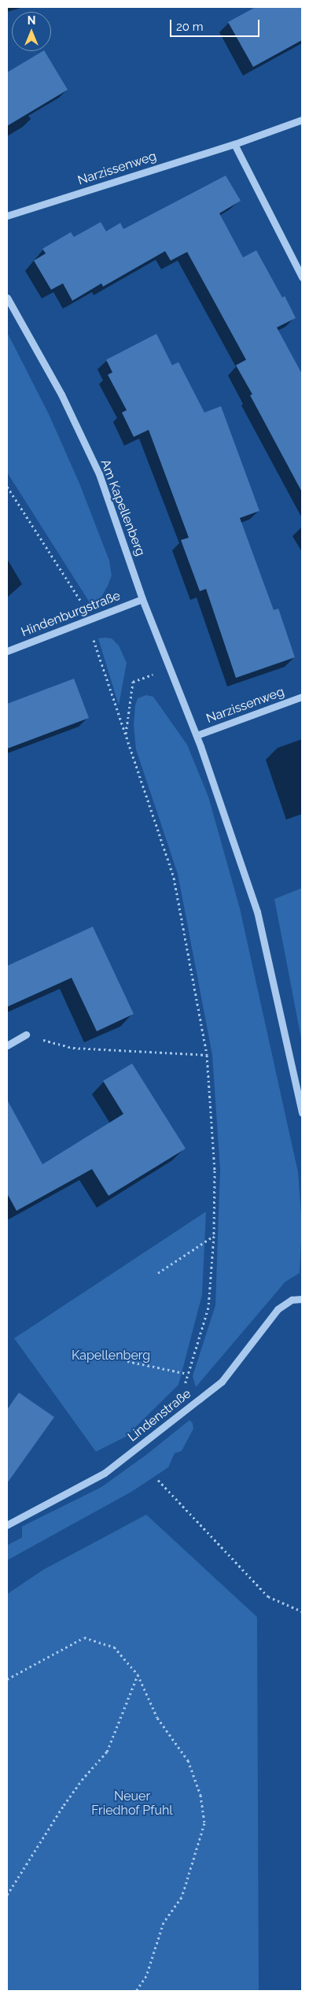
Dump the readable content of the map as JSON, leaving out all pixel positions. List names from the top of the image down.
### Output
{
  "streets": {
    "street": [
      "Narzissenweg",
      "Am Kapellenberg",
      "Hindenburgstraße",
      "Lindenstraße"
    ]
  },
  "crossings": [
    ["Narzissenweg", "Am Kapellenberg"],
    ["Am Kapellenberg", "Hindenburgstraße"]
  ],
  "parks": ["Kapellenberg", "Neuer Friedhof Pfuhl"],
  "scale_bar": "20 m",
  "north": "top"
}
